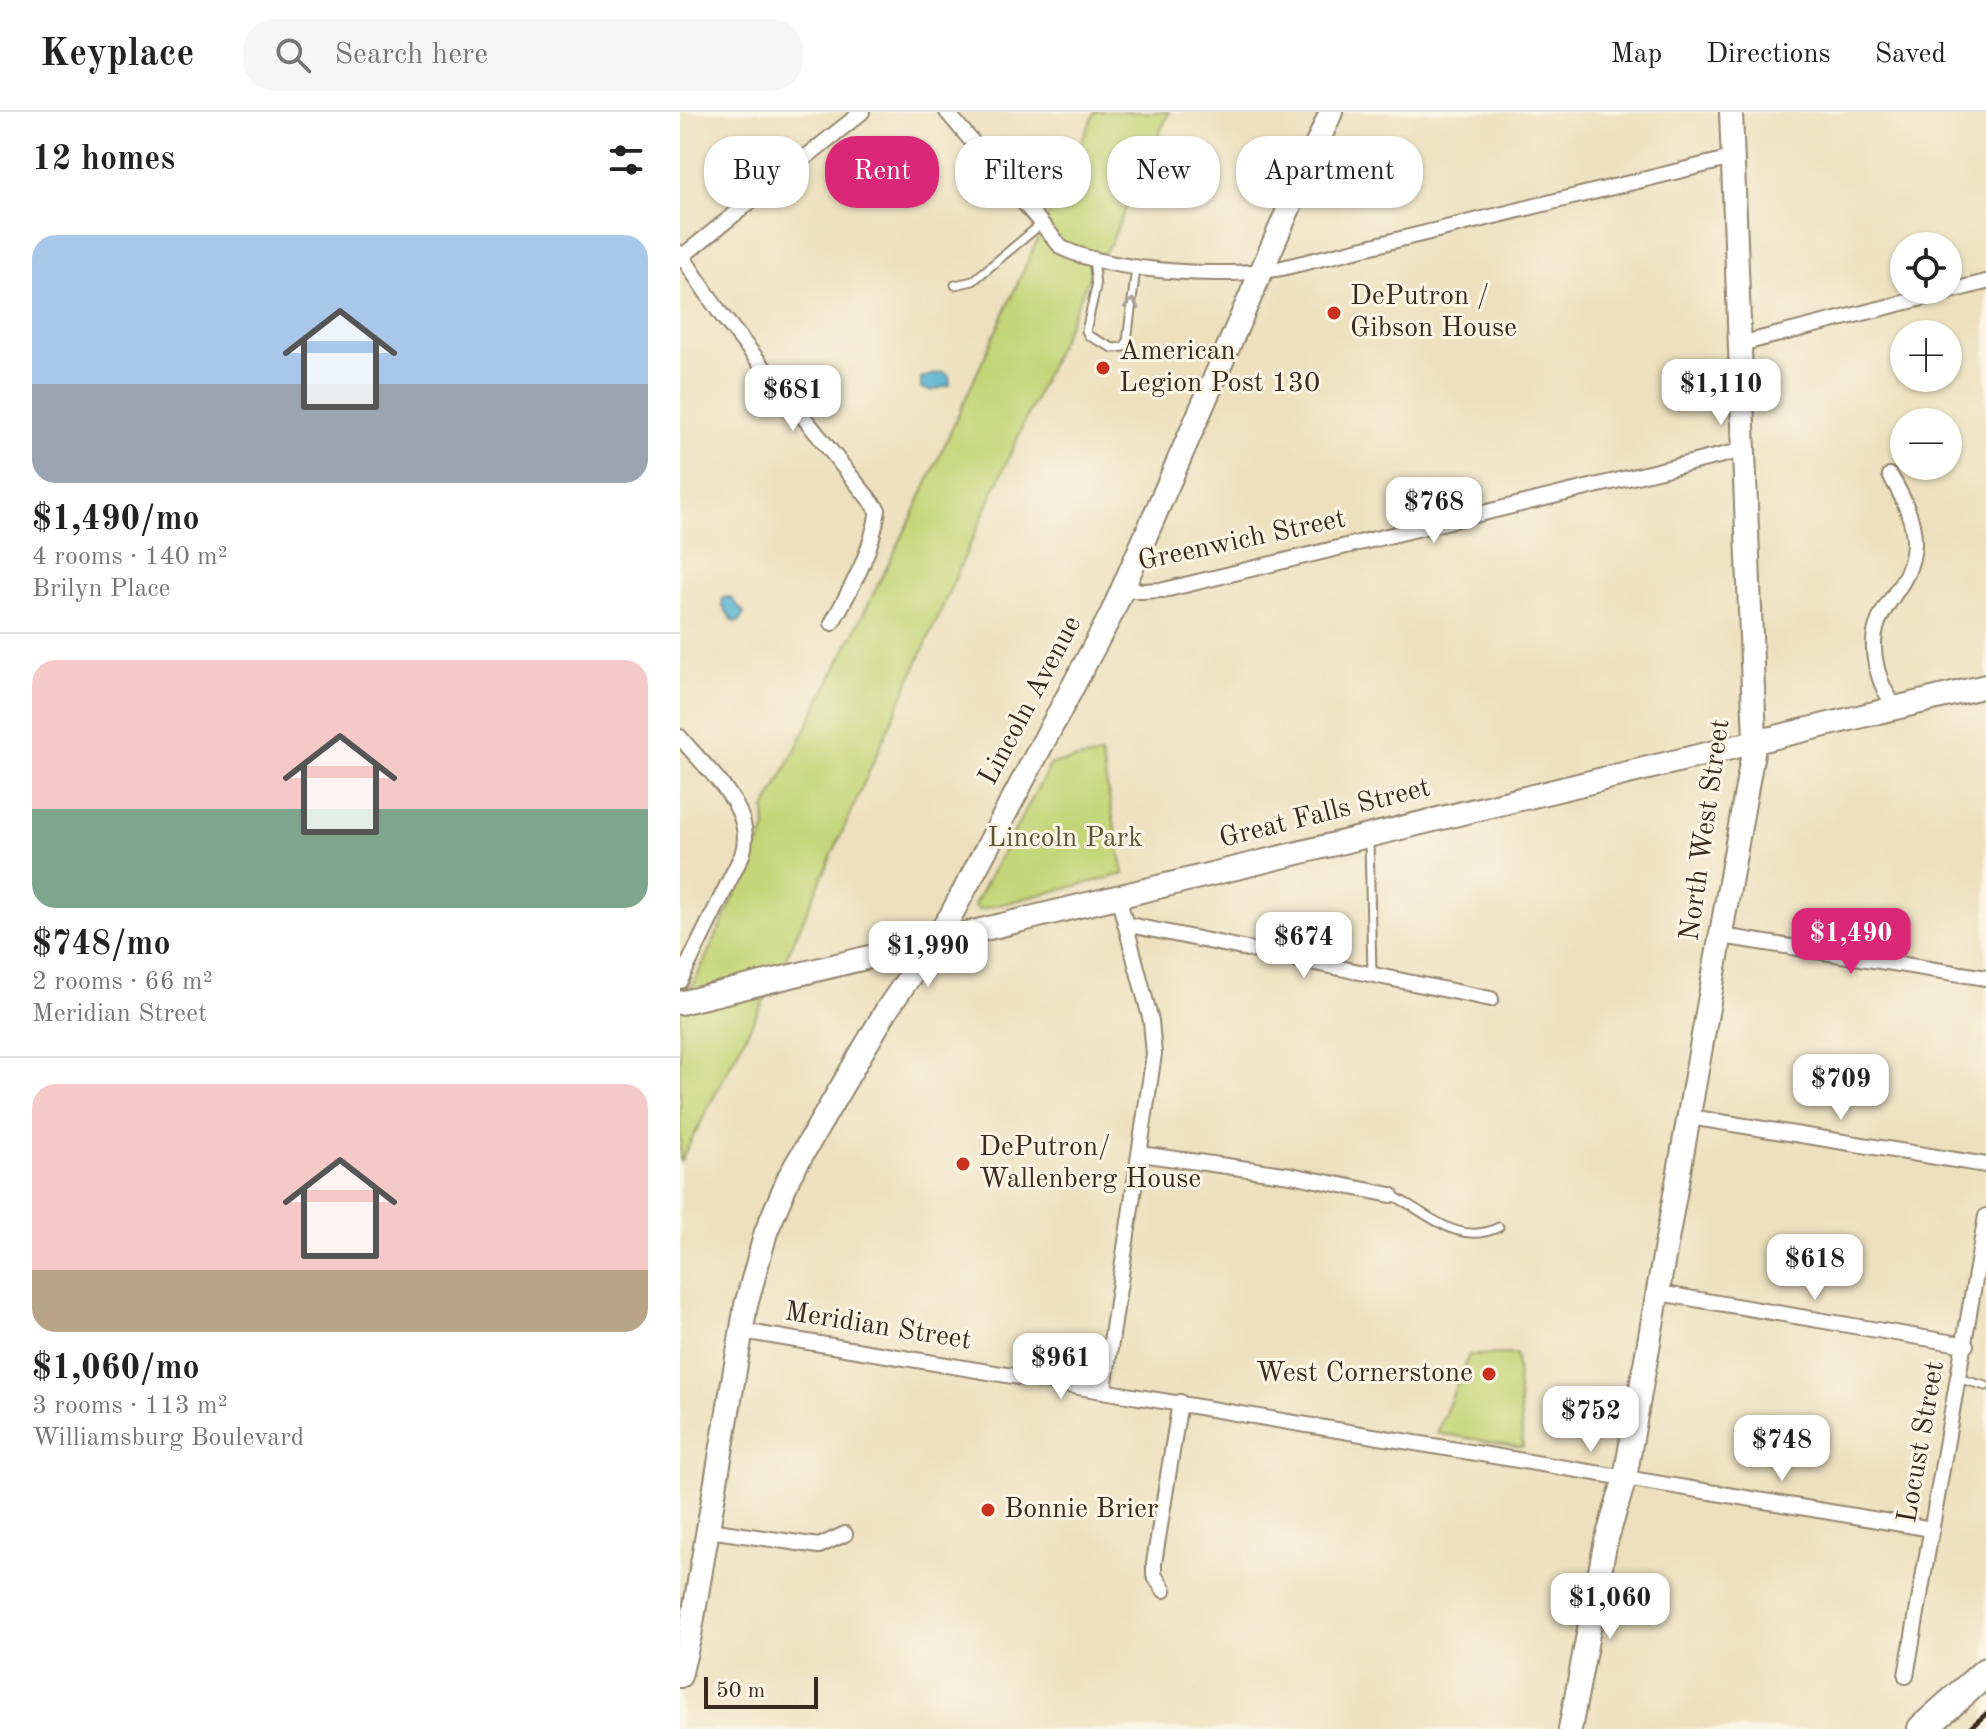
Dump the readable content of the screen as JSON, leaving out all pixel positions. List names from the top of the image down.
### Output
{
  "streets": {
    "main road": ["Lincoln Avenue", "Great Falls Street", "North West Street"],
    "street": ["Greenwich Street", "Meridian Street", "Locust Street"]
  },
  "crossings": [
    ["Greenwich Street", "Lincoln Avenue"],
    ["Greenwich Street", "North West Street"],
    ["Lincoln Avenue", "Great Falls Street"],
    ["Lincoln Avenue", "Meridian Street"],
    ["Great Falls Street", "North West Street"],
    ["North West Street", "Meridian Street"]
  ],
  "parks": ["Lincoln Park"],
  "places": [
    "DePutron / Gibson House",
    "American Legion Post 130",
    "DePutron/ Wallenberg House",
    "West Cornerstone",
    "Bonnie Brier"
  ],
  "scale_bar": "50 m",
  "page": {
    "header": "Keyplace",
    "search": "Search here",
    "nav": ["Map", "Directions", "Saved"],
    "heading": "12 homes",
    "chip": [
      "Buy",
      "Rent",
      "Filters",
      "New",
      "Apartment"
    ],
    "list": [
      {
        "name": "$1,490/mo",
        "note": "4 rooms · 140 m² · Brilyn Place"
      },
      {
        "name": "$748/mo",
        "note": "2 rooms · 66 m² · Meridian Street"
      },
      {
        "name": "$1,060/mo",
        "note": "3 rooms · 113 m² · Williamsburg Boulevard"
      }
    ],
    "map_buttons": ["+", "−"],
    "price": [
      "$1,110",
      "$681",
      "$768",
      "$1,490",
      "$674",
      "$1,990",
      "$709",
      "$618",
      "$961",
      "$752",
      "$748",
      "$1,060"
    ],
    "scale": "50 m"
  }
}
